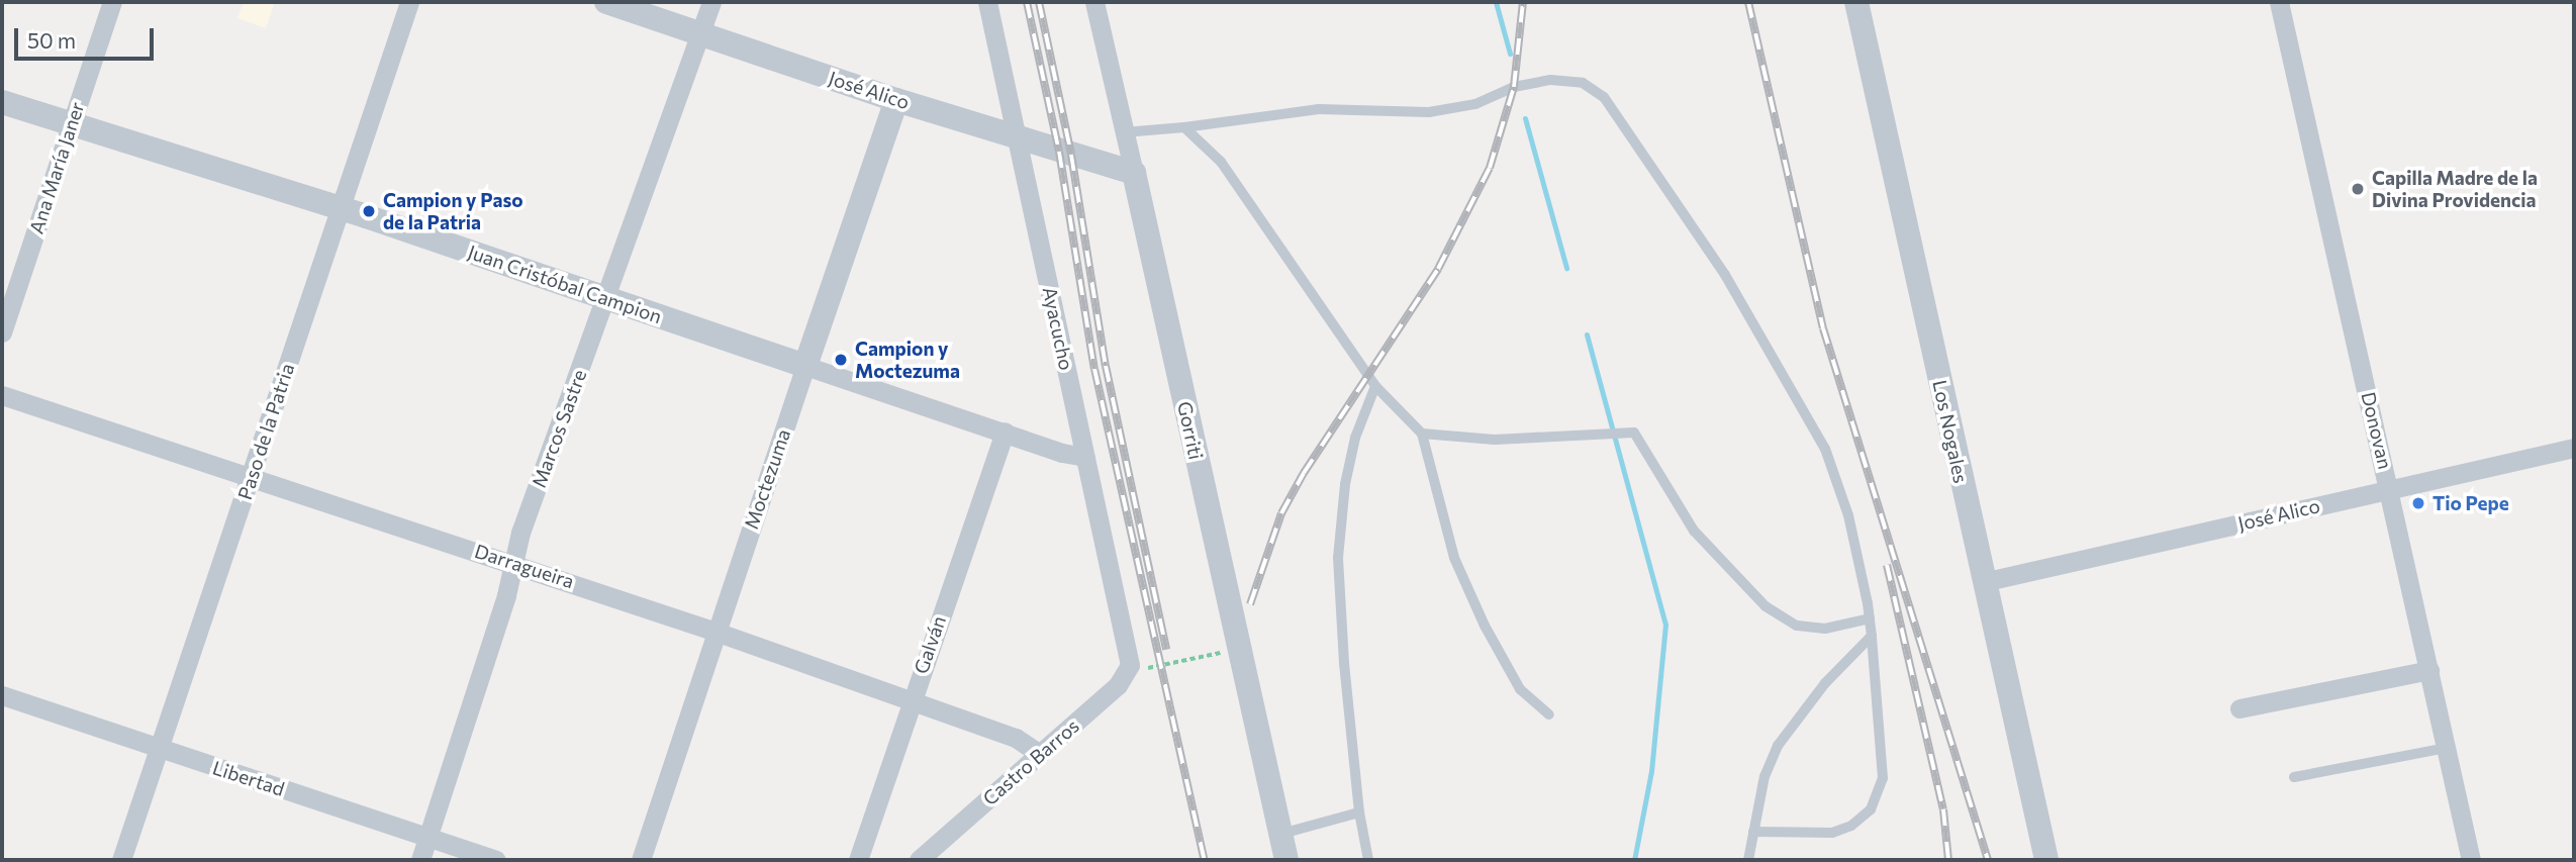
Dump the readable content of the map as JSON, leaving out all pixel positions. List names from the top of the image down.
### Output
{
  "streets": {
    "street": [
      "José Alico",
      "Ana María Janer",
      "Juan Cristóbal Campion",
      "Ayacucho",
      "Marcos Sastre",
      "Gorriti",
      "Donovan",
      "Paso de la Patria",
      "Los Nogales",
      "Moctezuma",
      "Darragueira",
      "Galván",
      "Castro Barros",
      "Libertad"
    ]
  },
  "crossings": [
    ["José Alico", "Ayacucho"],
    ["José Alico", "Marcos Sastre"],
    ["José Alico", "Gorriti"],
    ["José Alico", "Donovan"],
    ["José Alico", "Los Nogales"],
    ["José Alico", "Moctezuma"],
    ["Ana María Janer", "Juan Cristóbal Campion"],
    ["Juan Cristóbal Campion", "Ayacucho"],
    ["Juan Cristóbal Campion", "Marcos Sastre"],
    ["Juan Cristóbal Campion", "Paso de la Patria"],
    ["Juan Cristóbal Campion", "Moctezuma"],
    ["Juan Cristóbal Campion", "Galván"],
    ["Ayacucho", "Castro Barros"],
    ["Marcos Sastre", "Darragueira"],
    ["Marcos Sastre", "Libertad"],
    ["Paso de la Patria", "Darragueira"],
    ["Paso de la Patria", "Libertad"],
    ["Moctezuma", "Darragueira"],
    ["Darragueira", "Galván"],
    ["Darragueira", "Castro Barros"]
  ],
  "places": [
    "Capilla Madre de la Divina Providencia",
    "Campion y Paso de la Patria",
    "Campion y Moctezuma",
    "Tio Pepe"
  ],
  "scale_bar": "50 m"
}
